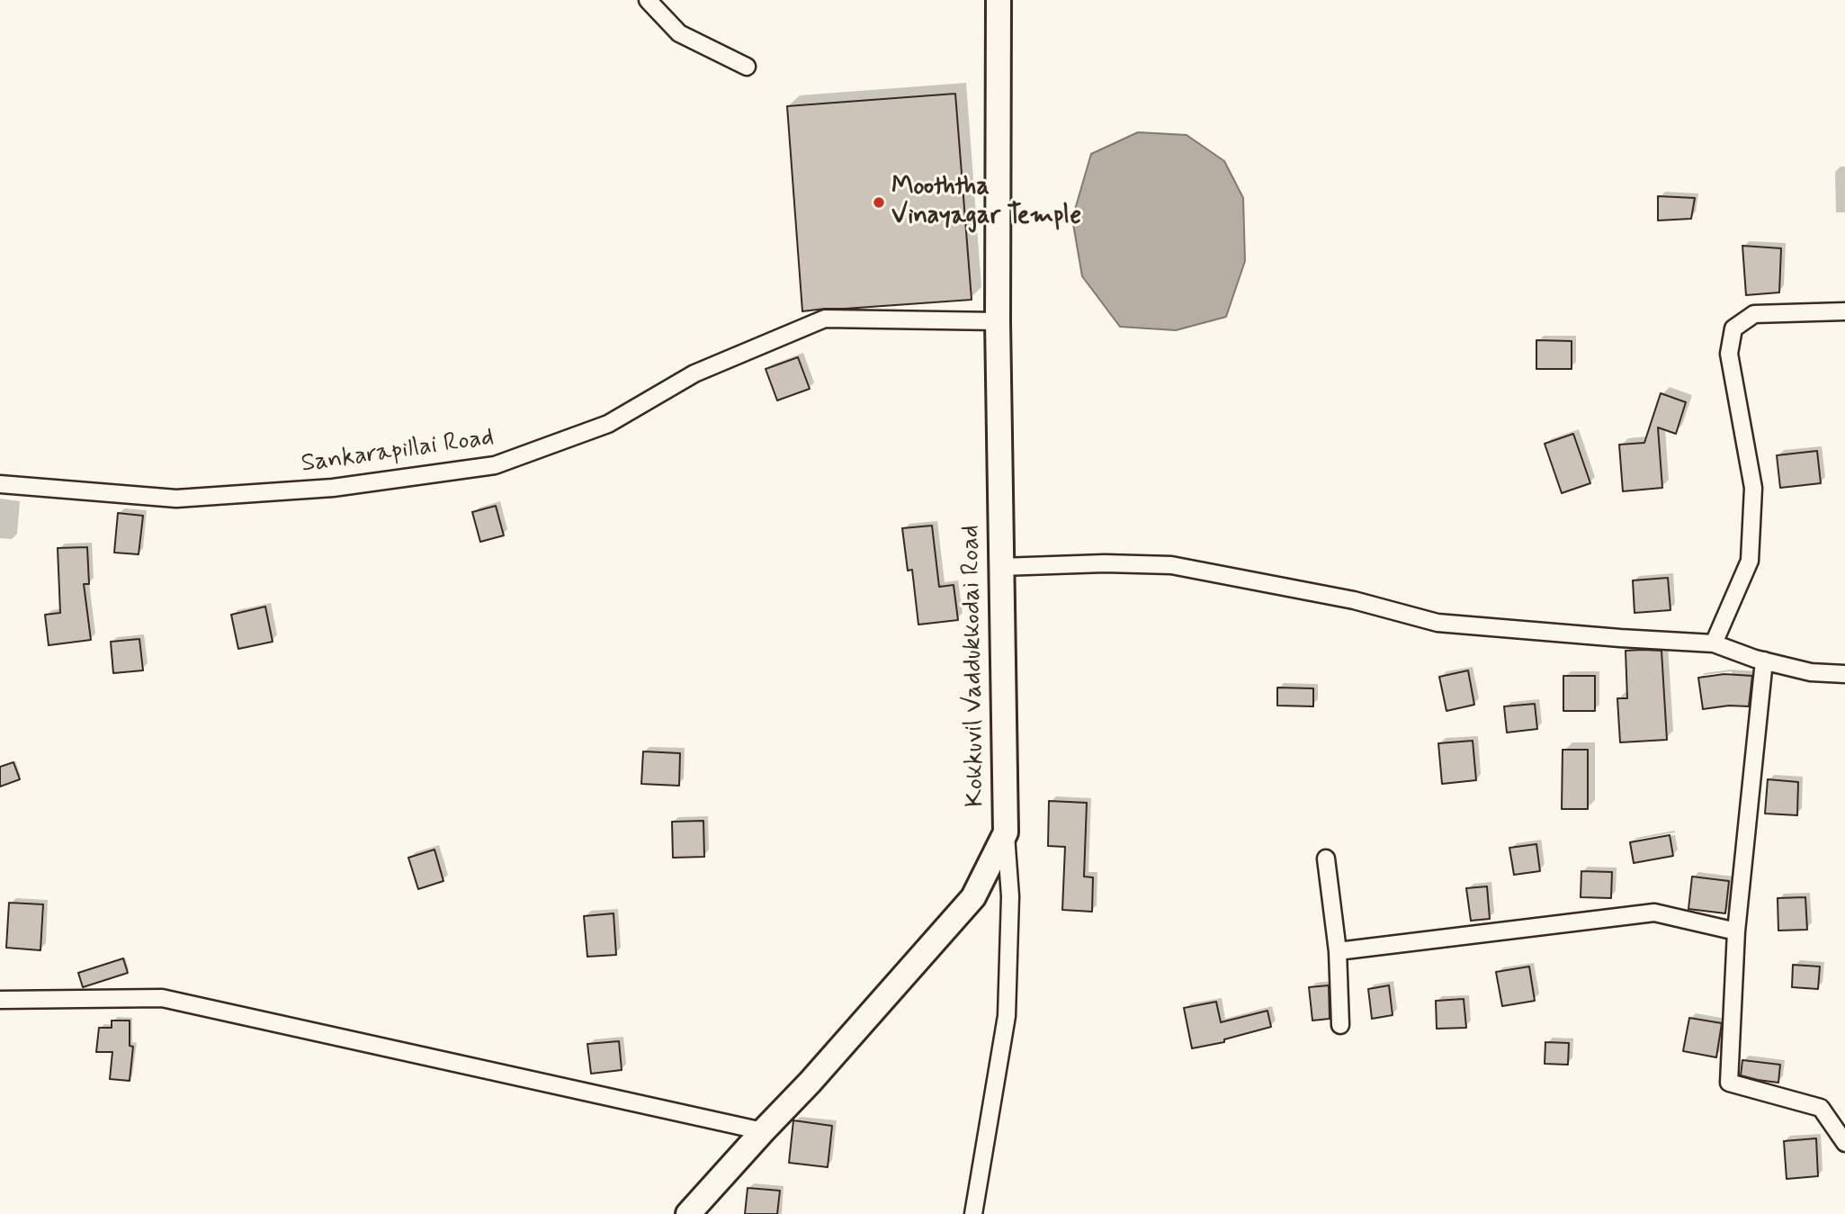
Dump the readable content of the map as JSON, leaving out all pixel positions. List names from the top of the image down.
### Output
{
  "streets": {
    "main road": ["Kokkuvil Vaddukkodai Road"],
    "street": ["Sankarapillai Road"]
  },
  "crossings": [
    ["Sankarapillai Road", "Kokkuvil Vaddukkodai Road"]
  ],
  "places": ["Mooththa Vinayagar Temple"]
}
